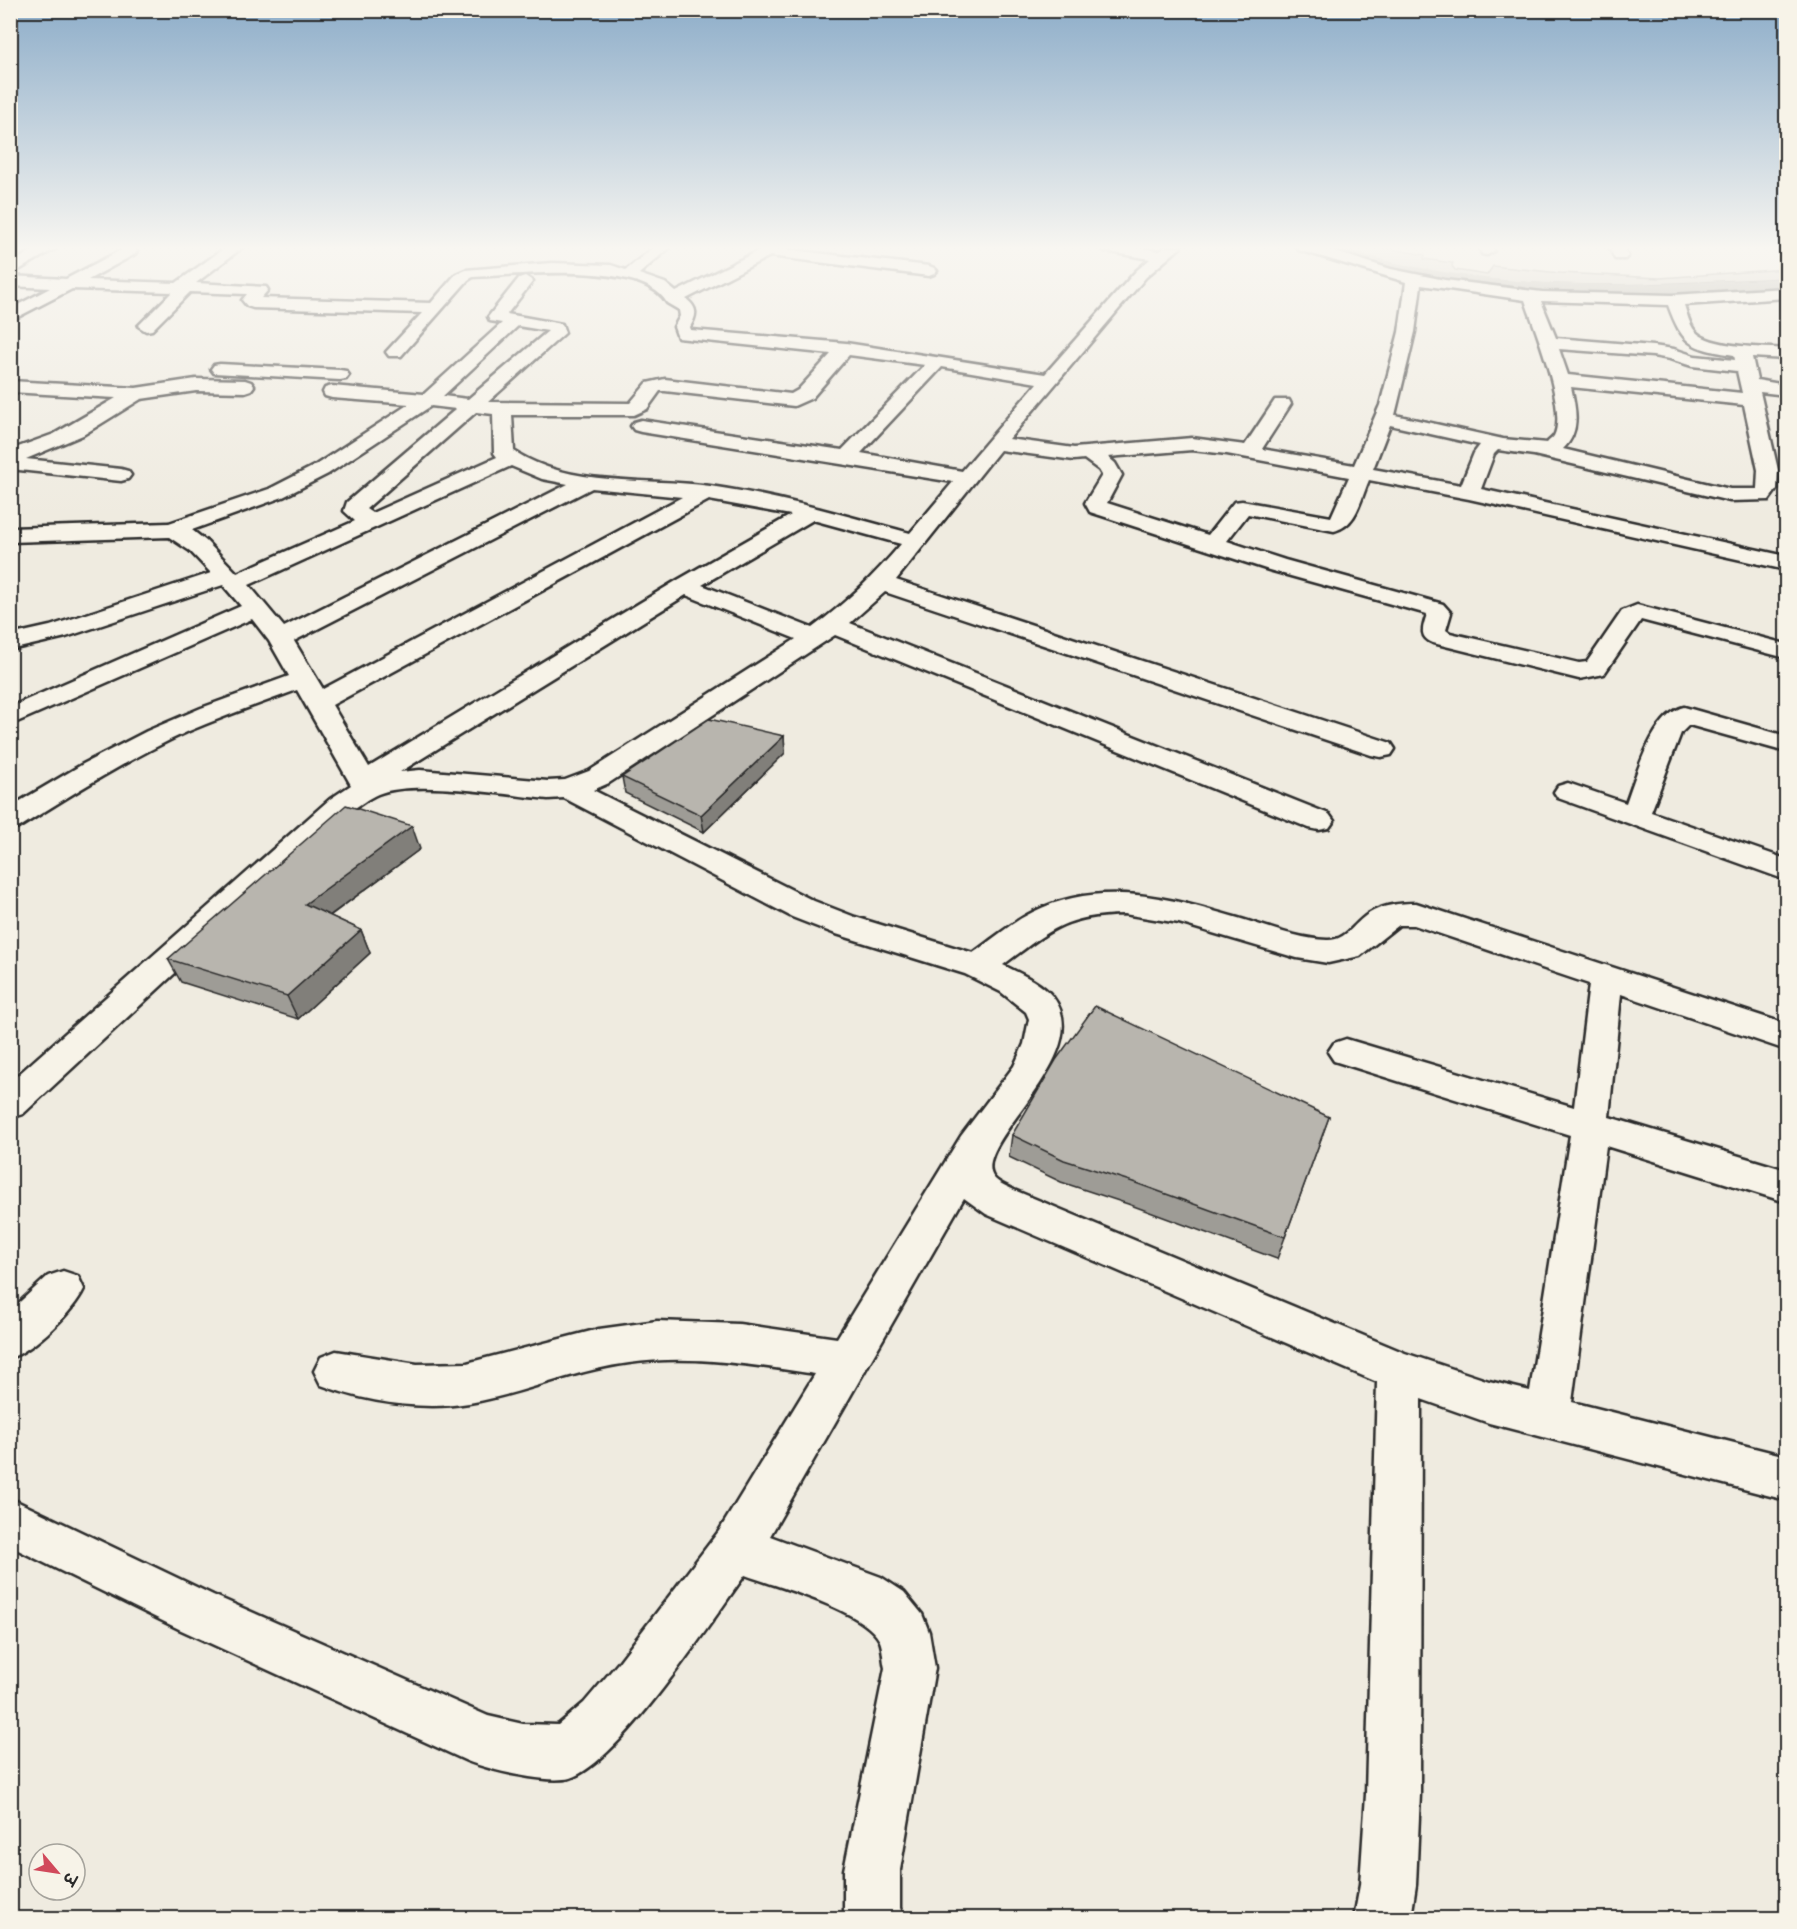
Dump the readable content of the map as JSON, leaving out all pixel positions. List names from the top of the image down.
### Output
{
  "north": "bottom right"
}
